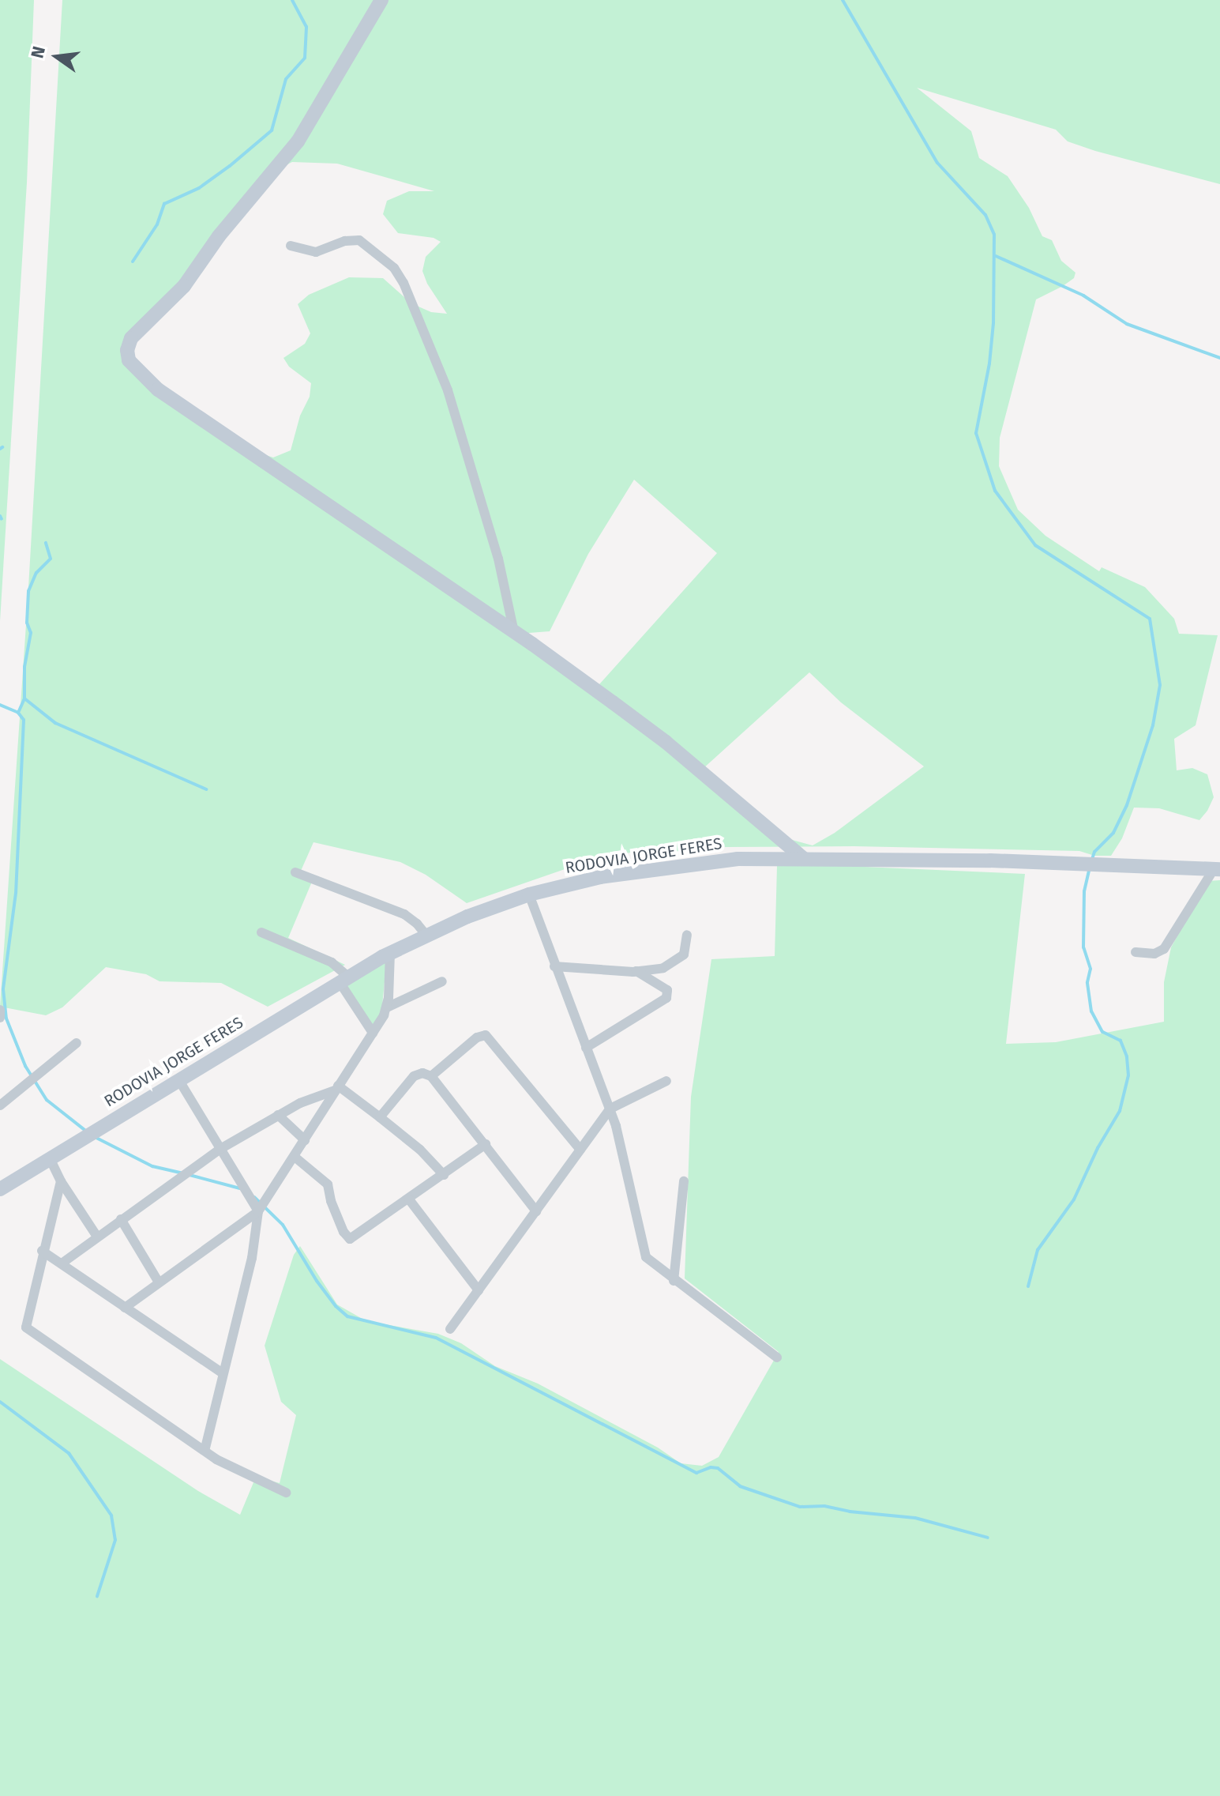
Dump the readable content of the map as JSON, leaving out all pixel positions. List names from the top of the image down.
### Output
{
  "streets": {
    "main road": ["RODOVIA JORGE FERES"]
  },
  "north": "left"
}
